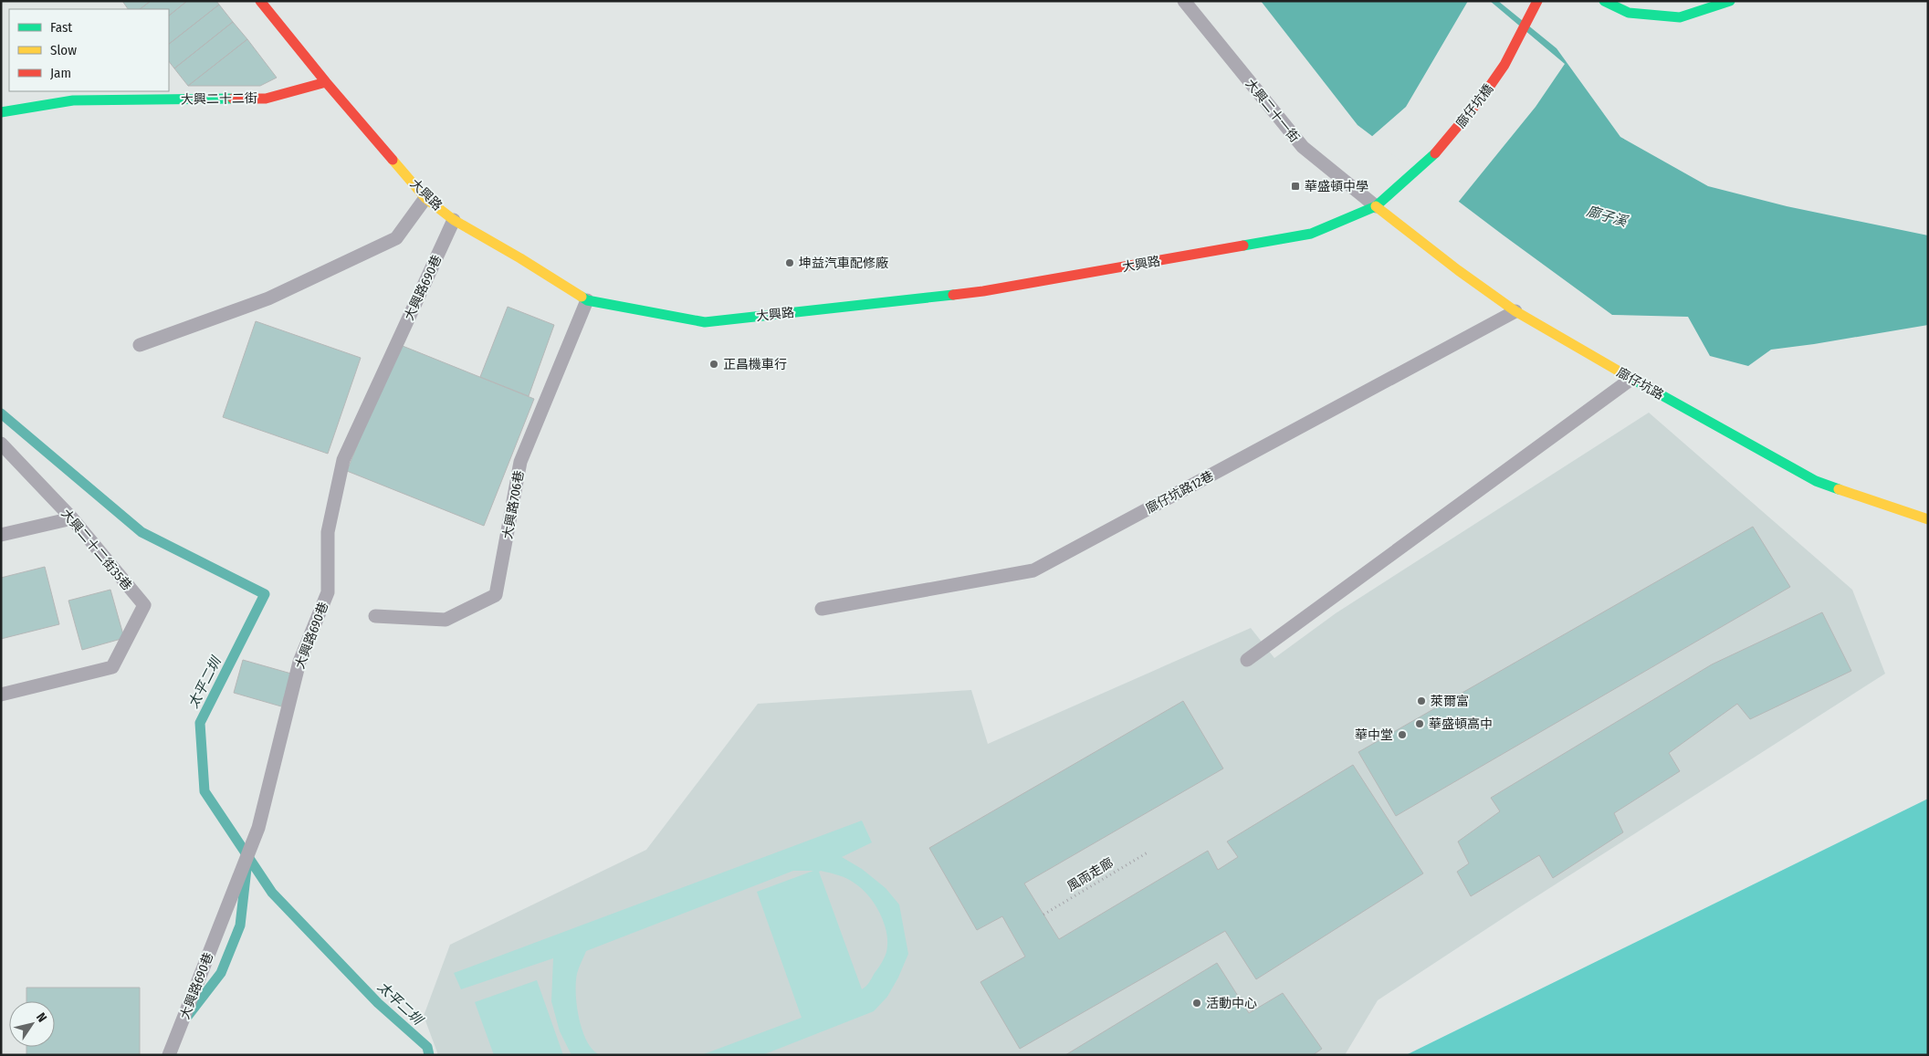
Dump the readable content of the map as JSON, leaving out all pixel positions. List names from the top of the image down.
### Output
{
  "streets": {
    "main road": [
      "大興二十二街",
      "廍仔坑橋",
      "大興路",
      "廍仔坑路"
    ],
    "lane": [
      "大興二十一街",
      "大興路690巷",
      "廍仔坑路12巷",
      "大興路706巷",
      "大興二十二街35巷"
    ],
    "path": ["風雨走廊"]
  },
  "crossings": [
    ["大興二十二街", "大興路"],
    ["廍仔坑橋", "大興路"],
    ["大興二十一街", "大興路"],
    ["大興二十一街", "廍仔坑路"],
    ["大興路", "大興路690巷"],
    ["大興路", "廍仔坑路"],
    ["大興路", "大興路706巷"],
    ["廍仔坑路", "廍仔坑路12巷"]
  ],
  "water": ["廍子溪", "太平二圳"],
  "places": {
    "transit": ["華盛頓中學"],
    "other": [
      "坤益汽車配修廠",
      "正昌機車行",
      "萊爾富",
      "華盛頓高中",
      "華中堂",
      "活動中心"
    ]
  },
  "legend": ["Fast", "Slow", "Jam"],
  "north": "top right"
}
